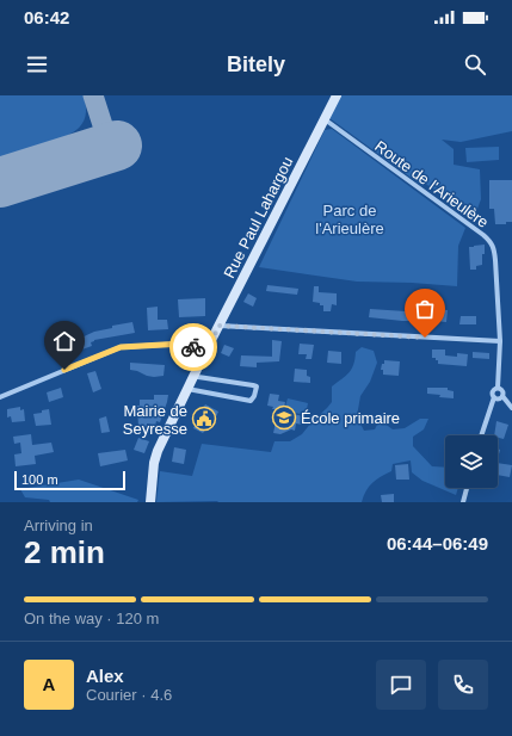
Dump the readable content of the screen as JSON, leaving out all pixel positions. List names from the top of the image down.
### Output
{
  "streets": {
    "street": ["Route de l'Arieulère", "Rue Paul Lahargou"]
  },
  "crossings": [
    ["Route de l'Arieulère", "Rue Paul Lahargou"]
  ],
  "parks": ["Parc de l'Arieulère"],
  "places": {
    "school or university": ["École primaire"],
    "public building": ["Mairie de Seyresse"]
  },
  "scale_bar": "100 m",
  "page": {
    "status": "06:42",
    "header": "Bitely",
    "scale": "100 m",
    "heading": ["2 min", "Arriving in", "06:44–06:49"],
    "panel": ["Alex", "Courier · 4.6"],
    "bar": "On the way · 120 m",
    "round": "A"
  }
}
